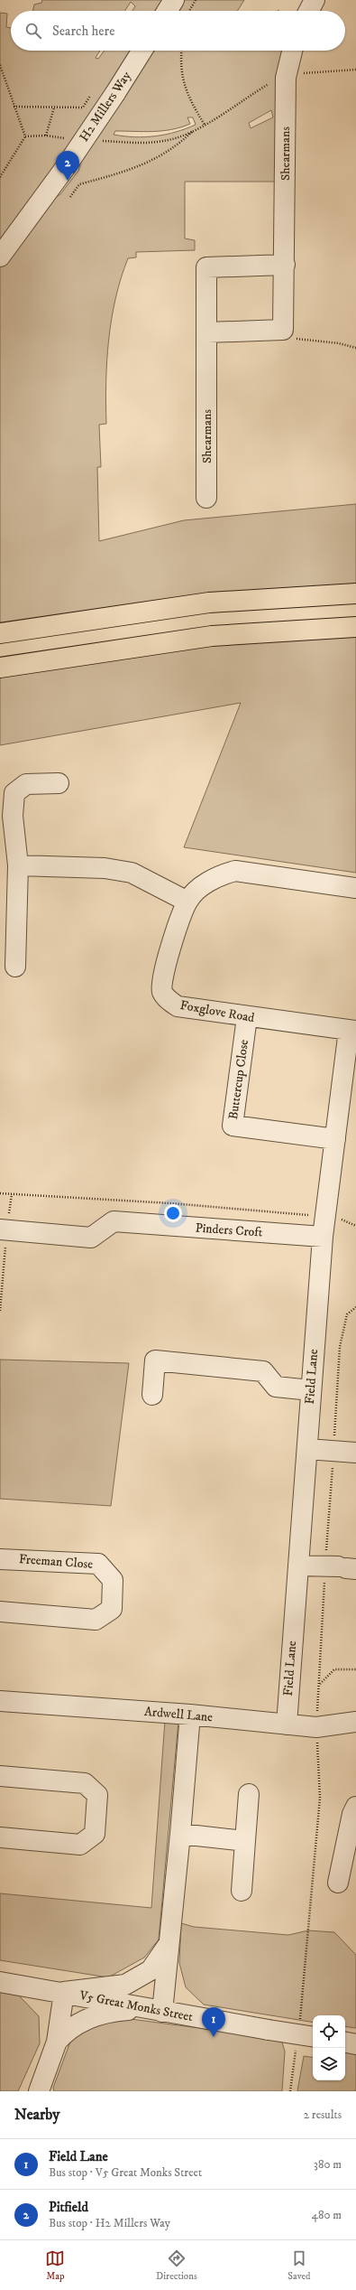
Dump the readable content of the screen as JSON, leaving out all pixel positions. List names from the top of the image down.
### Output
{
  "streets": {
    "street": [
      "H2 Millers Way",
      "Shearmans",
      "Foxglove Road",
      "Buttercup Close",
      "Pinders Croft",
      "Field Lane",
      "Freeman Close",
      "Ardwell Lane",
      "V5 Great Monks Street"
    ]
  },
  "crossings": [
    ["Foxglove Road", "Buttercup Close"],
    ["Foxglove Road", "Field Lane"],
    ["Buttercup Close", "Field Lane"],
    ["Pinders Croft", "Field Lane"],
    ["Field Lane", "Ardwell Lane"]
  ],
  "page": {
    "search": "Search here",
    "pins": ["2", "1"],
    "heading": ["Nearby", "2 results"],
    "list": [
      {
        "mark": "1",
        "name": "Field Lane",
        "note": "Bus stop · V5 Great Monks Street",
        "value": "380 m"
      },
      {
        "mark": "2",
        "name": "Pitfield",
        "note": "Bus stop · H2 Millers Way",
        "value": "480 m"
      }
    ],
    "nav": ["Map", "Directions", "Saved"]
  }
}
